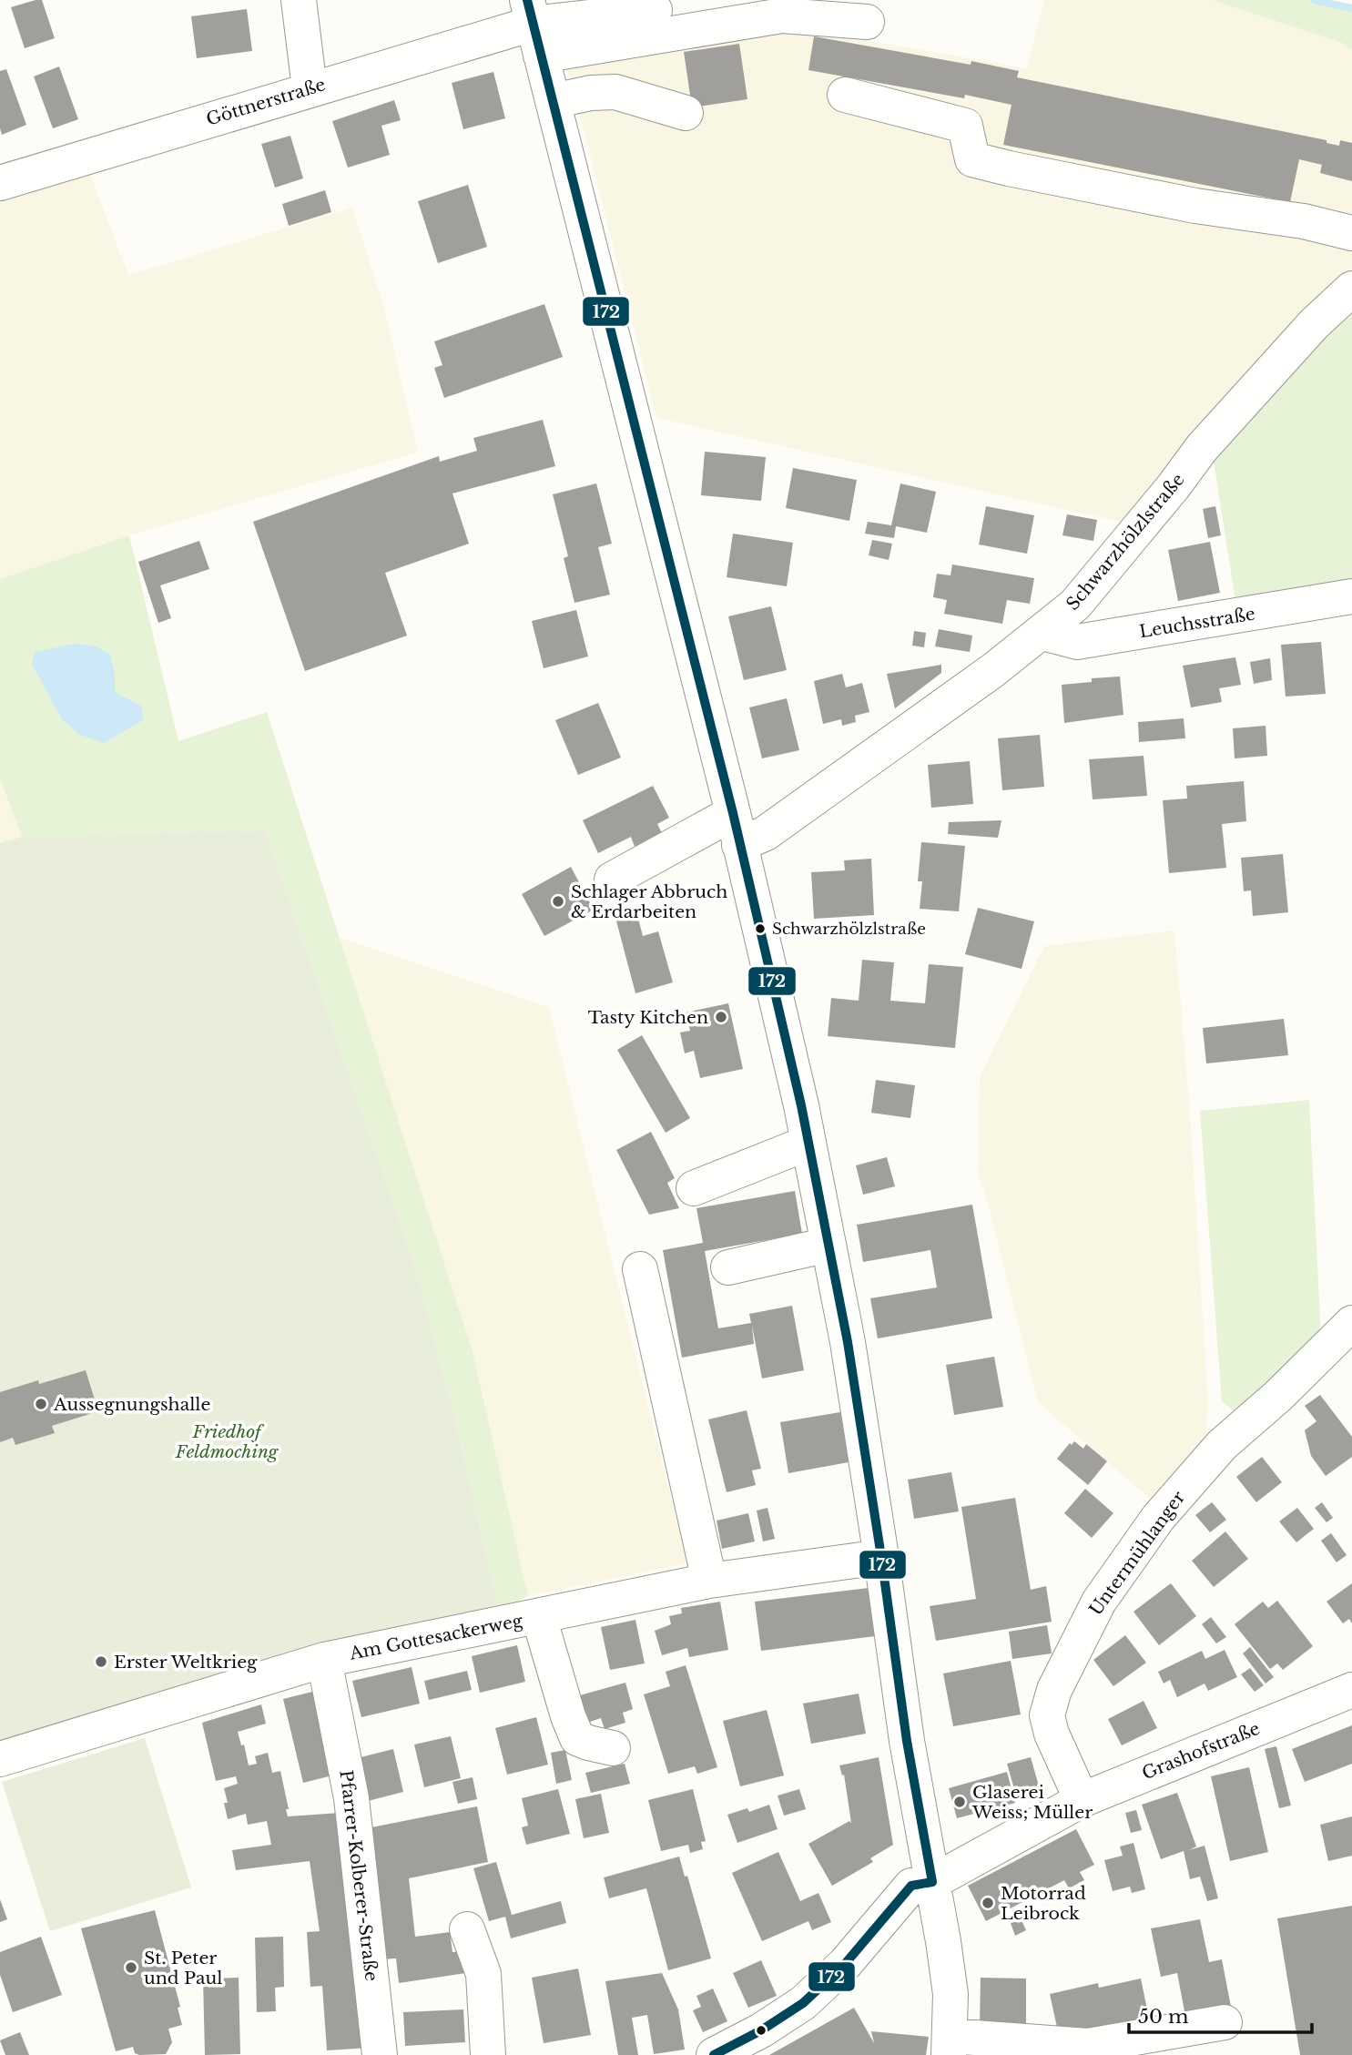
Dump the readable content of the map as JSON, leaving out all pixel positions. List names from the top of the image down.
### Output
{
  "streets": {
    "street": [
      "Göttnerstraße",
      "Schwarzhölzlstraße",
      "Leuchsstraße",
      "Untermühlanger",
      "Am Gottesackerweg",
      "Grashofstraße",
      "Pfarrer-Kolberer-Straße"
    ]
  },
  "crossings": [
    ["Schwarzhölzlstraße", "Leuchsstraße"],
    ["Untermühlanger", "Grashofstraße"],
    ["Am Gottesackerweg", "Pfarrer-Kolberer-Straße"]
  ],
  "parks": ["Friedhof Feldmoching"],
  "places": [
    "Schlager Abbruch & Erdarbeiten",
    "Schwarzhölzlstraße",
    "Tasty Kitchen",
    "Aussegnungshalle",
    "Erster Weltkrieg",
    "Glaserei Weiss; Müller",
    "Motorrad Leibrock",
    "St. Peter und Paul"
  ],
  "lines": ["transit line 172"],
  "scale_bar": "50 m"
}
